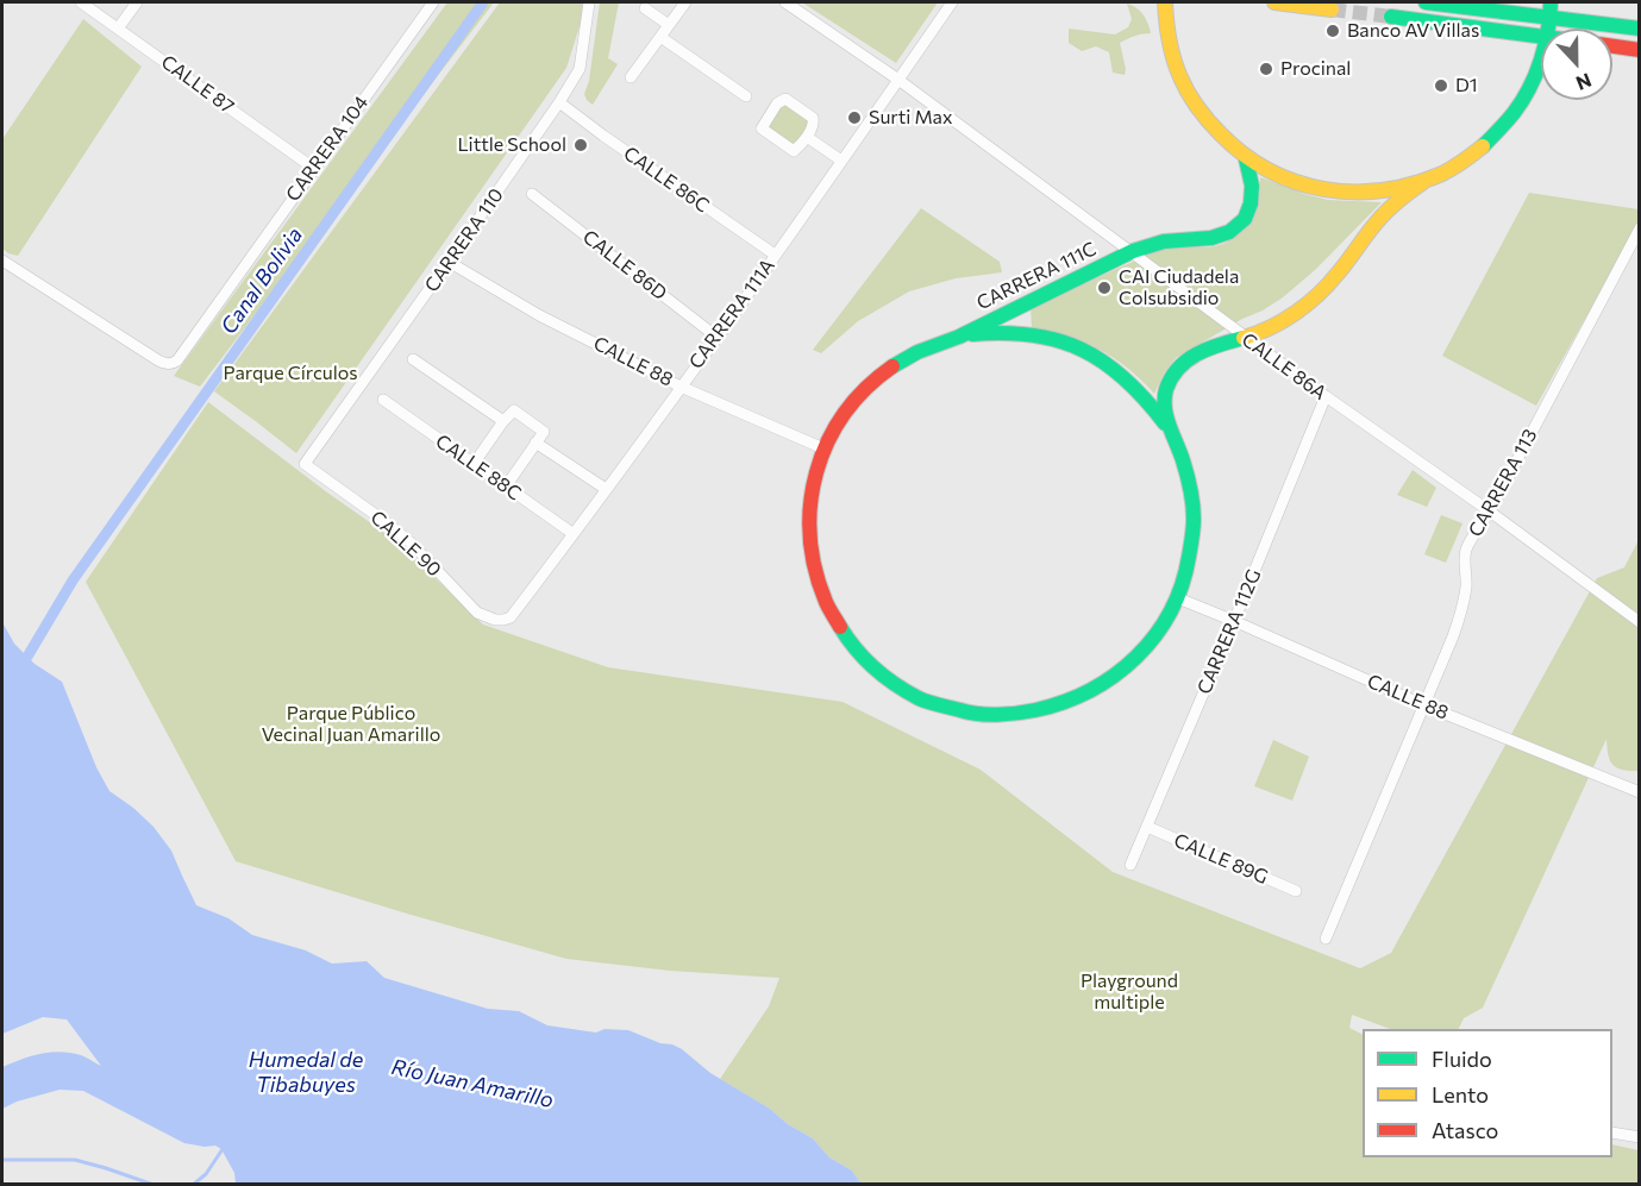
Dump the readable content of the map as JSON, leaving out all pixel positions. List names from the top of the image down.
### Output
{
  "streets": {
    "street": [
      "CALLE 87",
      "CARRERA 104",
      "CALLE 86C",
      "CARRERA 110",
      "CALLE 86D",
      "CARRERA 111C",
      "CARRERA 111A",
      "CALLE 88",
      "CALLE 86A",
      "CALLE 88C",
      "CARRERA 113",
      "CALLE 90",
      "CARRERA 112G",
      "CALLE 89G"
    ]
  },
  "crossings": [
    ["CALLE 87", "CARRERA 104"],
    ["CALLE 86C", "CARRERA 110"],
    ["CALLE 86C", "CARRERA 111A"],
    ["CARRERA 110", "CALLE 88"],
    ["CARRERA 110", "CALLE 90"],
    ["CALLE 86D", "CARRERA 111A"],
    ["CARRERA 111C", "CALLE 88"],
    ["CARRERA 111C", "CALLE 86A"],
    ["CARRERA 111A", "CALLE 88"],
    ["CARRERA 111A", "CALLE 86A"],
    ["CARRERA 111A", "CALLE 88C"],
    ["CARRERA 111A", "CALLE 90"],
    ["CALLE 88", "CARRERA 113"],
    ["CALLE 88", "CARRERA 112G"],
    ["CALLE 86A", "CARRERA 113"],
    ["CALLE 86A", "CARRERA 112G"],
    ["CARRERA 112G", "CALLE 89G"]
  ],
  "water": ["Canal Bolivia", "Humedal de Tibabuyes", "Río Juan Amarillo"],
  "parks": ["Parque Círculos", "Parque Público Vecinal Juan Amarillo", "Playground multiple"],
  "places": [
    "Banco AV Villas",
    "Procinal",
    "D1",
    "Surti Max",
    "Little School",
    "CAI Ciudadela Colsubsidio"
  ],
  "legend": ["Fluido", "Lento", "Atasco"],
  "north": "bottom"
}
